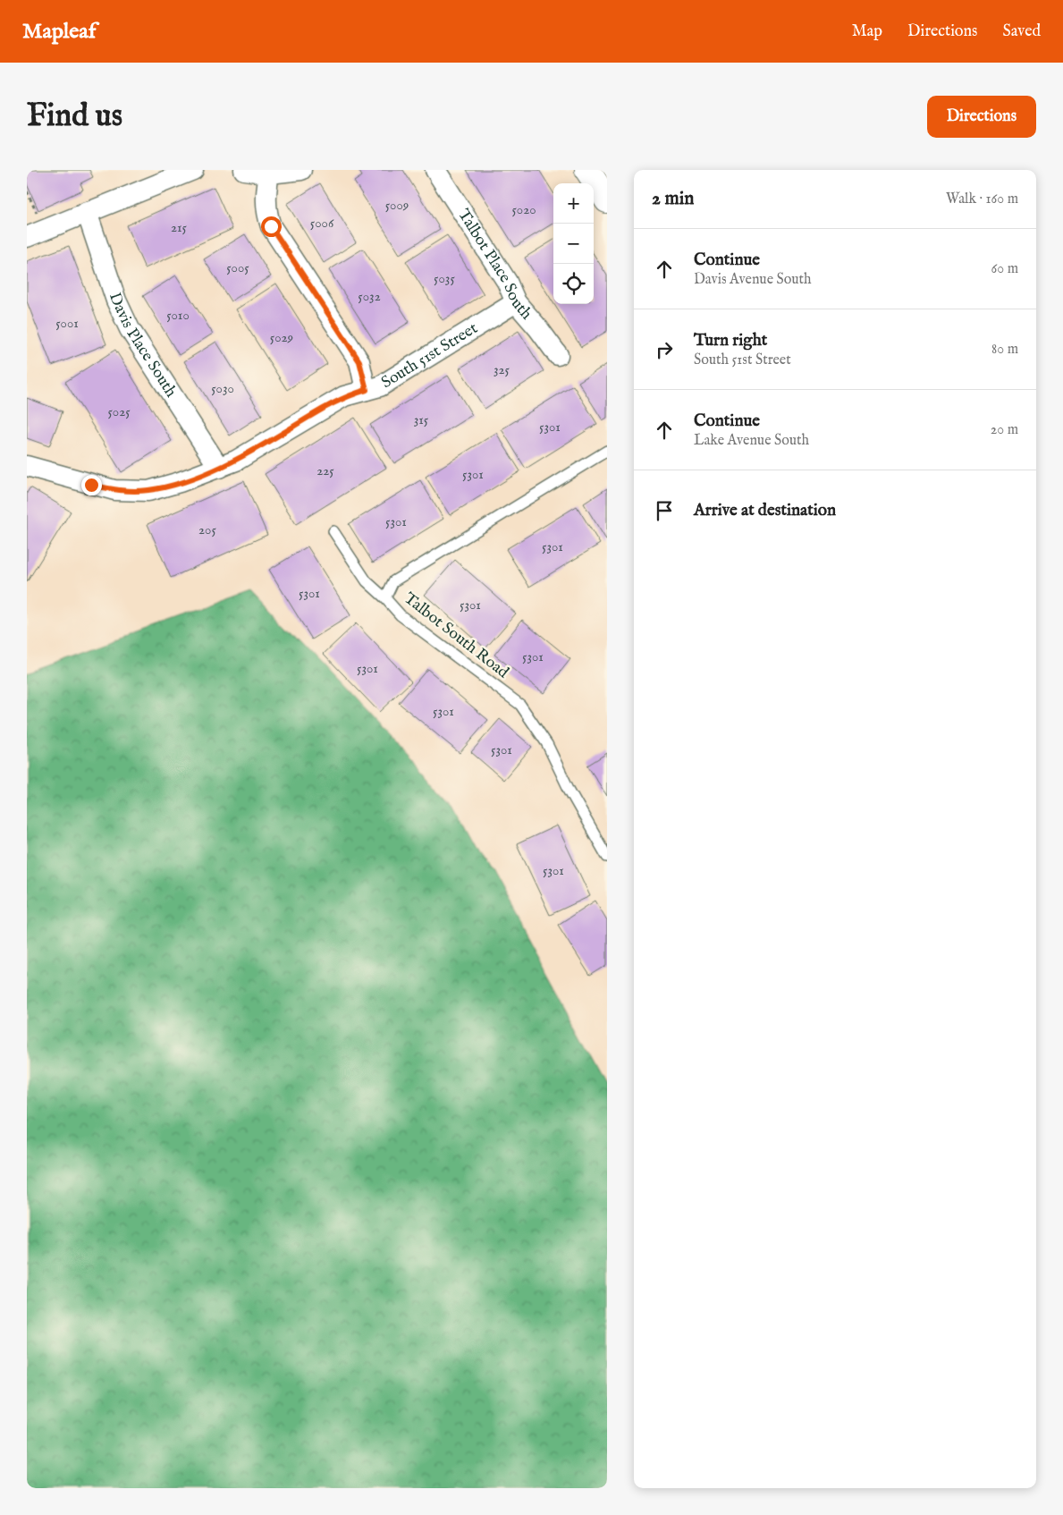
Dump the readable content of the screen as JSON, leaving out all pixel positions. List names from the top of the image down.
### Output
{
  "streets": {
    "street": ["Talbot Place South", "Davis Place South", "South 51st Street"],
    "lane": ["Talbot South Road"]
  },
  "crossings": [
    ["Talbot Place South", "South 51st Street"],
    ["Davis Place South", "South 51st Street"]
  ],
  "house_numbers": [
    "5009",
    "5020",
    "5006",
    "215",
    "5005",
    "5035",
    "5032",
    "5010",
    "5001",
    "5029",
    "325",
    "5030",
    "5025",
    "315",
    "5301",
    "225",
    "5301",
    "5301",
    "205",
    "5301",
    "5301",
    "5301",
    "5301",
    "5301",
    "5301",
    "5301",
    "5301"
  ],
  "page": {
    "header": "Mapleaf",
    "nav": ["Map", "Directions", "Saved"],
    "buttons": "Directions",
    "title": "Find us",
    "heading": ["2 min", "Walk · 160 m"],
    "map_buttons": ["+", "−"],
    "list": [
      ["Continue", "Davis Avenue South", "60 m"],
      ["Turn right", "South 51st Street", "80 m"],
      ["Continue", "Lake Avenue South", "20 m"],
      "Arrive at destination"
    ]
  }
}
